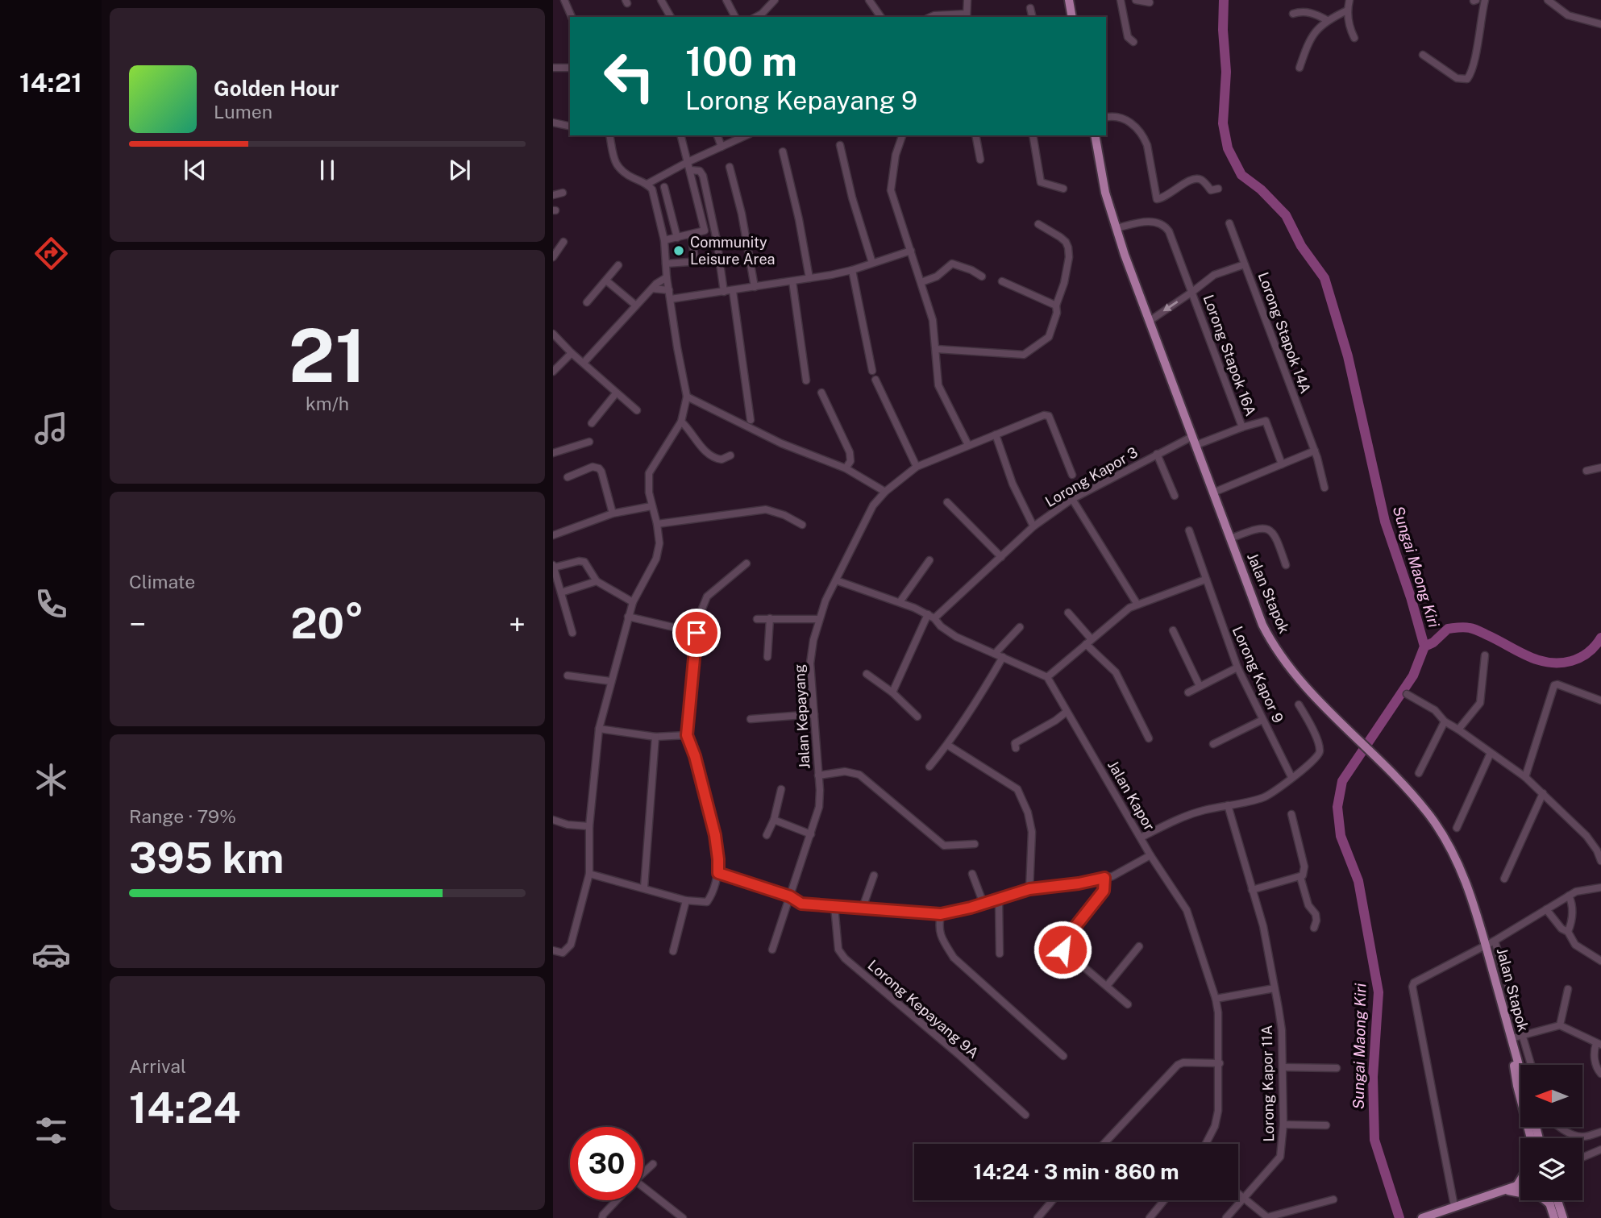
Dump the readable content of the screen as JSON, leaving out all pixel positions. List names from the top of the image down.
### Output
{
  "streets": {
    "main road": ["Jalan Stapok"],
    "street": [
      "Lorong Stapok 14A",
      "Lorong Stapok 16A",
      "Lorong Kapor 3",
      "Lorong Kapor 9",
      "Jalan Kepayang",
      "Jalan Kapor",
      "Lorong Kepayang 9A",
      "Lorong Kapor 11A"
    ]
  },
  "crossings": [
    ["Lorong Stapok 16A", "Lorong Kapor 3"],
    ["Lorong Stapok 16A", "Jalan Stapok"],
    ["Lorong Kapor 3", "Jalan Stapok"],
    ["Lorong Kapor 9", "Jalan Kapor"],
    ["Lorong Kapor 9", "Lorong Kapor 11A"]
  ],
  "water": ["Sungai Maong Kiri"],
  "places": ["Community Leisure Area"],
  "north": "left",
  "page": {
    "tabs": "14:21",
    "turn": ["100 m", "Lorong Kepayang 9"],
    "song": ["Golden Hour", "Lumen"],
    "tile": [
      ["21", "km/h"],
      "Climate",
      ["Range · 79%", "395 km"],
      ["Arrival", "14:24"]
    ],
    "heat": ["−", "20°", "+"],
    "limit": "30",
    "trip": "14:24 · 3 min · 860 m"
  }
}
